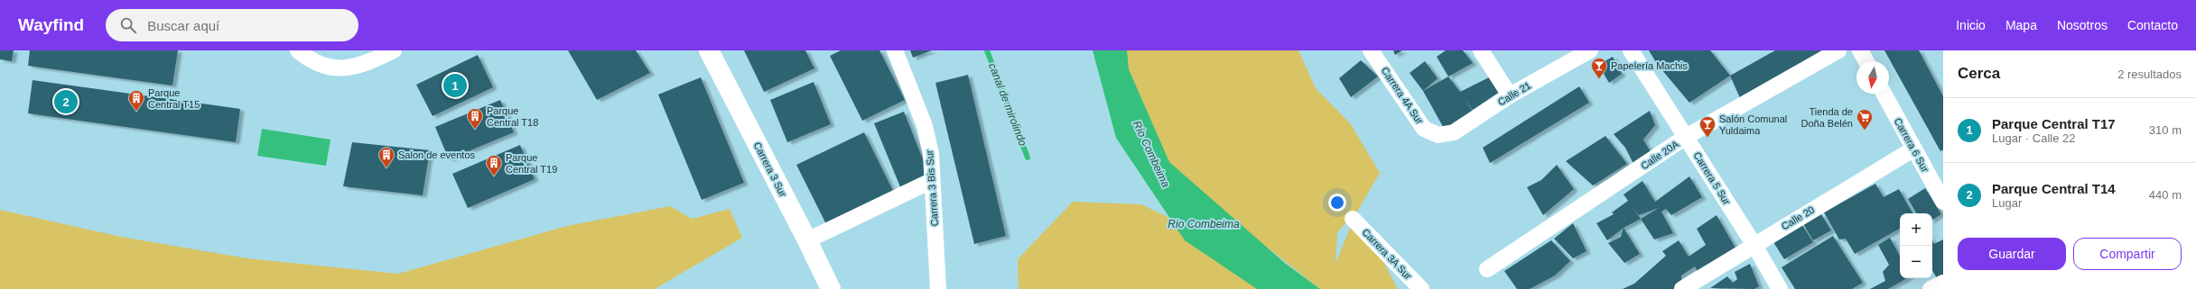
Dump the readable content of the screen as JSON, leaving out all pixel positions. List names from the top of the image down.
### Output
{
  "streets": {
    "street": [
      "Calle 21",
      "Carrera 4A Sur",
      "Carrera 6 Sur",
      "Calle 20A",
      "Carrera 3 Sur",
      "Carrera 5 Sur",
      "Carrera 3 Bis Sur",
      "Calle 20",
      "Carrera 3A Sur"
    ]
  },
  "crossings": [
    ["Calle 21", "Carrera 4A Sur"],
    ["Carrera 6 Sur", "Calle 20"],
    ["Calle 20A", "Carrera 5 Sur"],
    ["Carrera 5 Sur", "Calle 20"]
  ],
  "water": ["canal de mirolindo", "Río Combeima", "Rio Combeima"],
  "places": {
    "bar": ["Papelería Machis", "Salón Comunal Yuldaima"],
    "building": [
      "Parque Central T15",
      "Parque Central T18",
      "Salon de eventos",
      "Parque Central T19"
    ],
    "supermarket": ["Tienda de Doña Belén"]
  },
  "north": "bottom",
  "page": {
    "header": "Wayfind",
    "search": "Buscar aquí",
    "nav": [
      "Inicio",
      "Mapa",
      "Nosotros",
      "Contacto"
    ],
    "heading": ["Cerca", "2 resultados"],
    "pins": ["1", "2"],
    "list": [
      {
        "mark": "1",
        "name": "Parque Central T17",
        "note": "Lugar · Calle 22",
        "value": "310 m"
      },
      {
        "mark": "2",
        "name": "Parque Central T14",
        "note": "Lugar",
        "value": "440 m"
      }
    ],
    "map_buttons": ["+", "−"],
    "buttons": ["Guardar", "Compartir"]
  }
}
